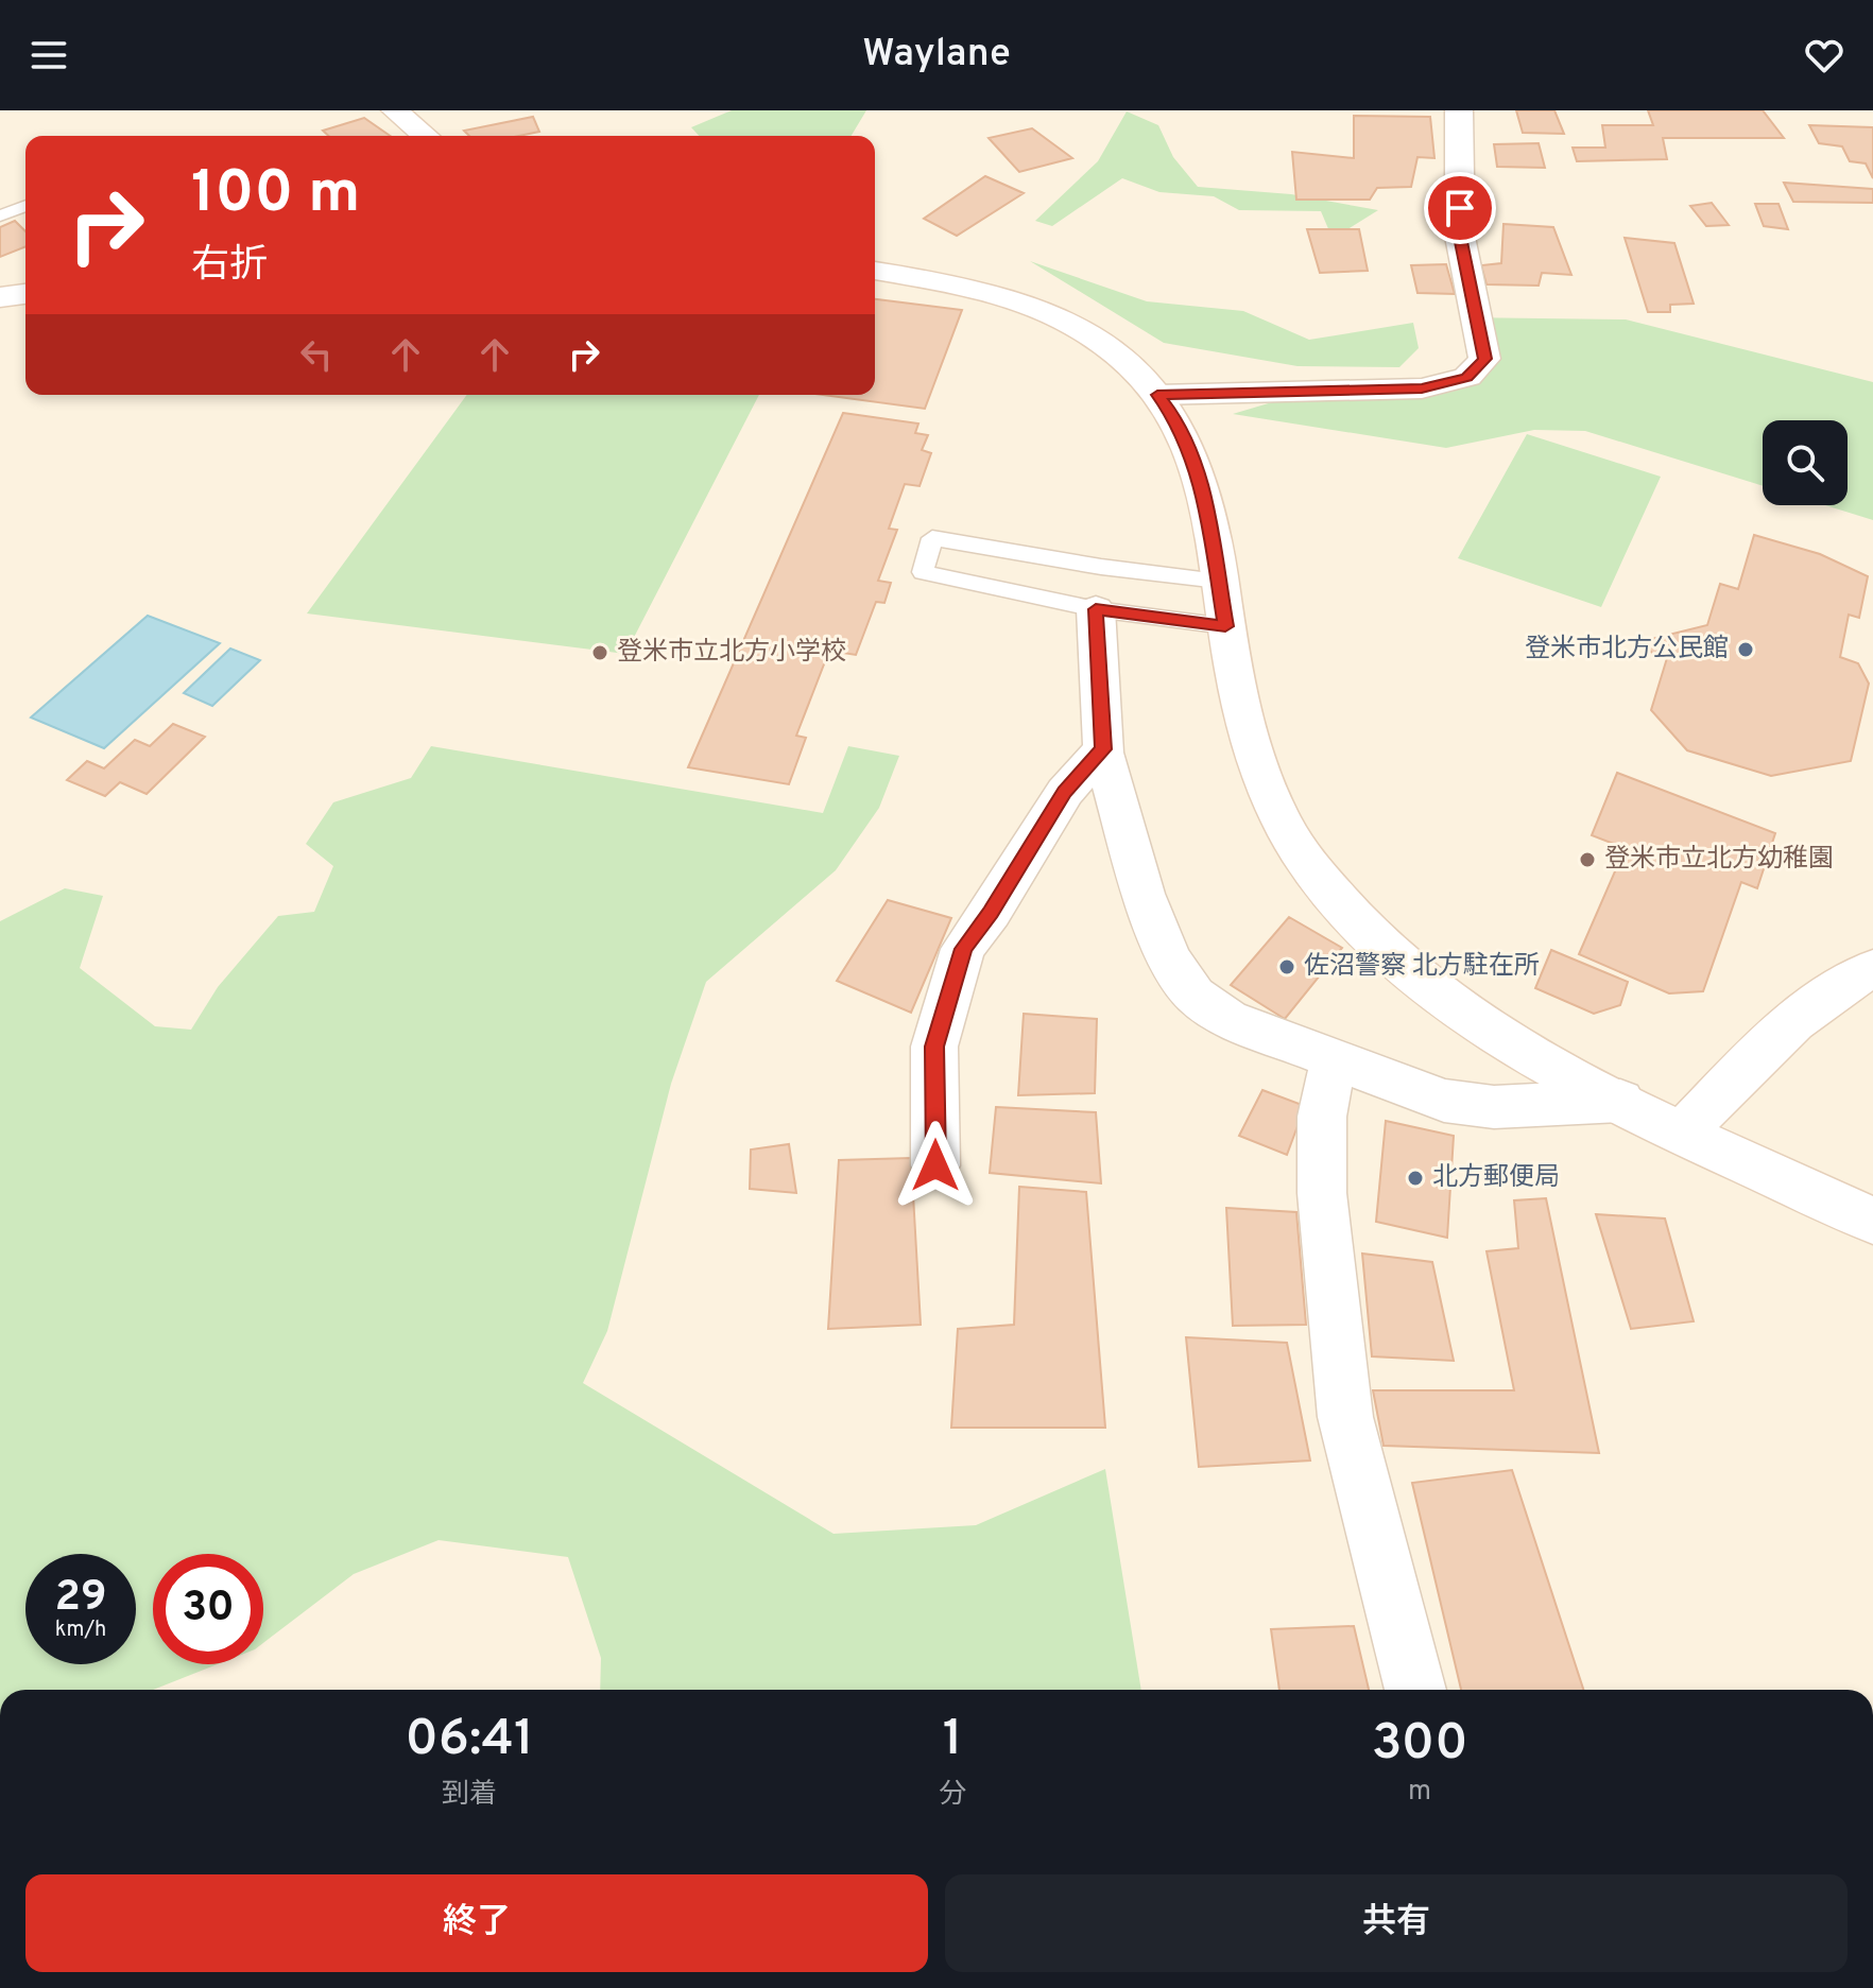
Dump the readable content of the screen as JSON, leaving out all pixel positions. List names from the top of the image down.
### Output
{
  "places": [
    "登米市北方公民館",
    "登米市立北方小学校",
    "登米市立北方幼稚園",
    "佐沼警察 北方駐在所",
    "北方郵便局"
  ],
  "page": {
    "header": "Waylane",
    "turn": ["100 m", "右折"],
    "speed": "29 km/h",
    "limit": "30",
    "eta": [
      "06:41",
      "到着",
      "1",
      "分",
      "300",
      "m"
    ],
    "buttons": ["終了", "共有"]
  }
}
